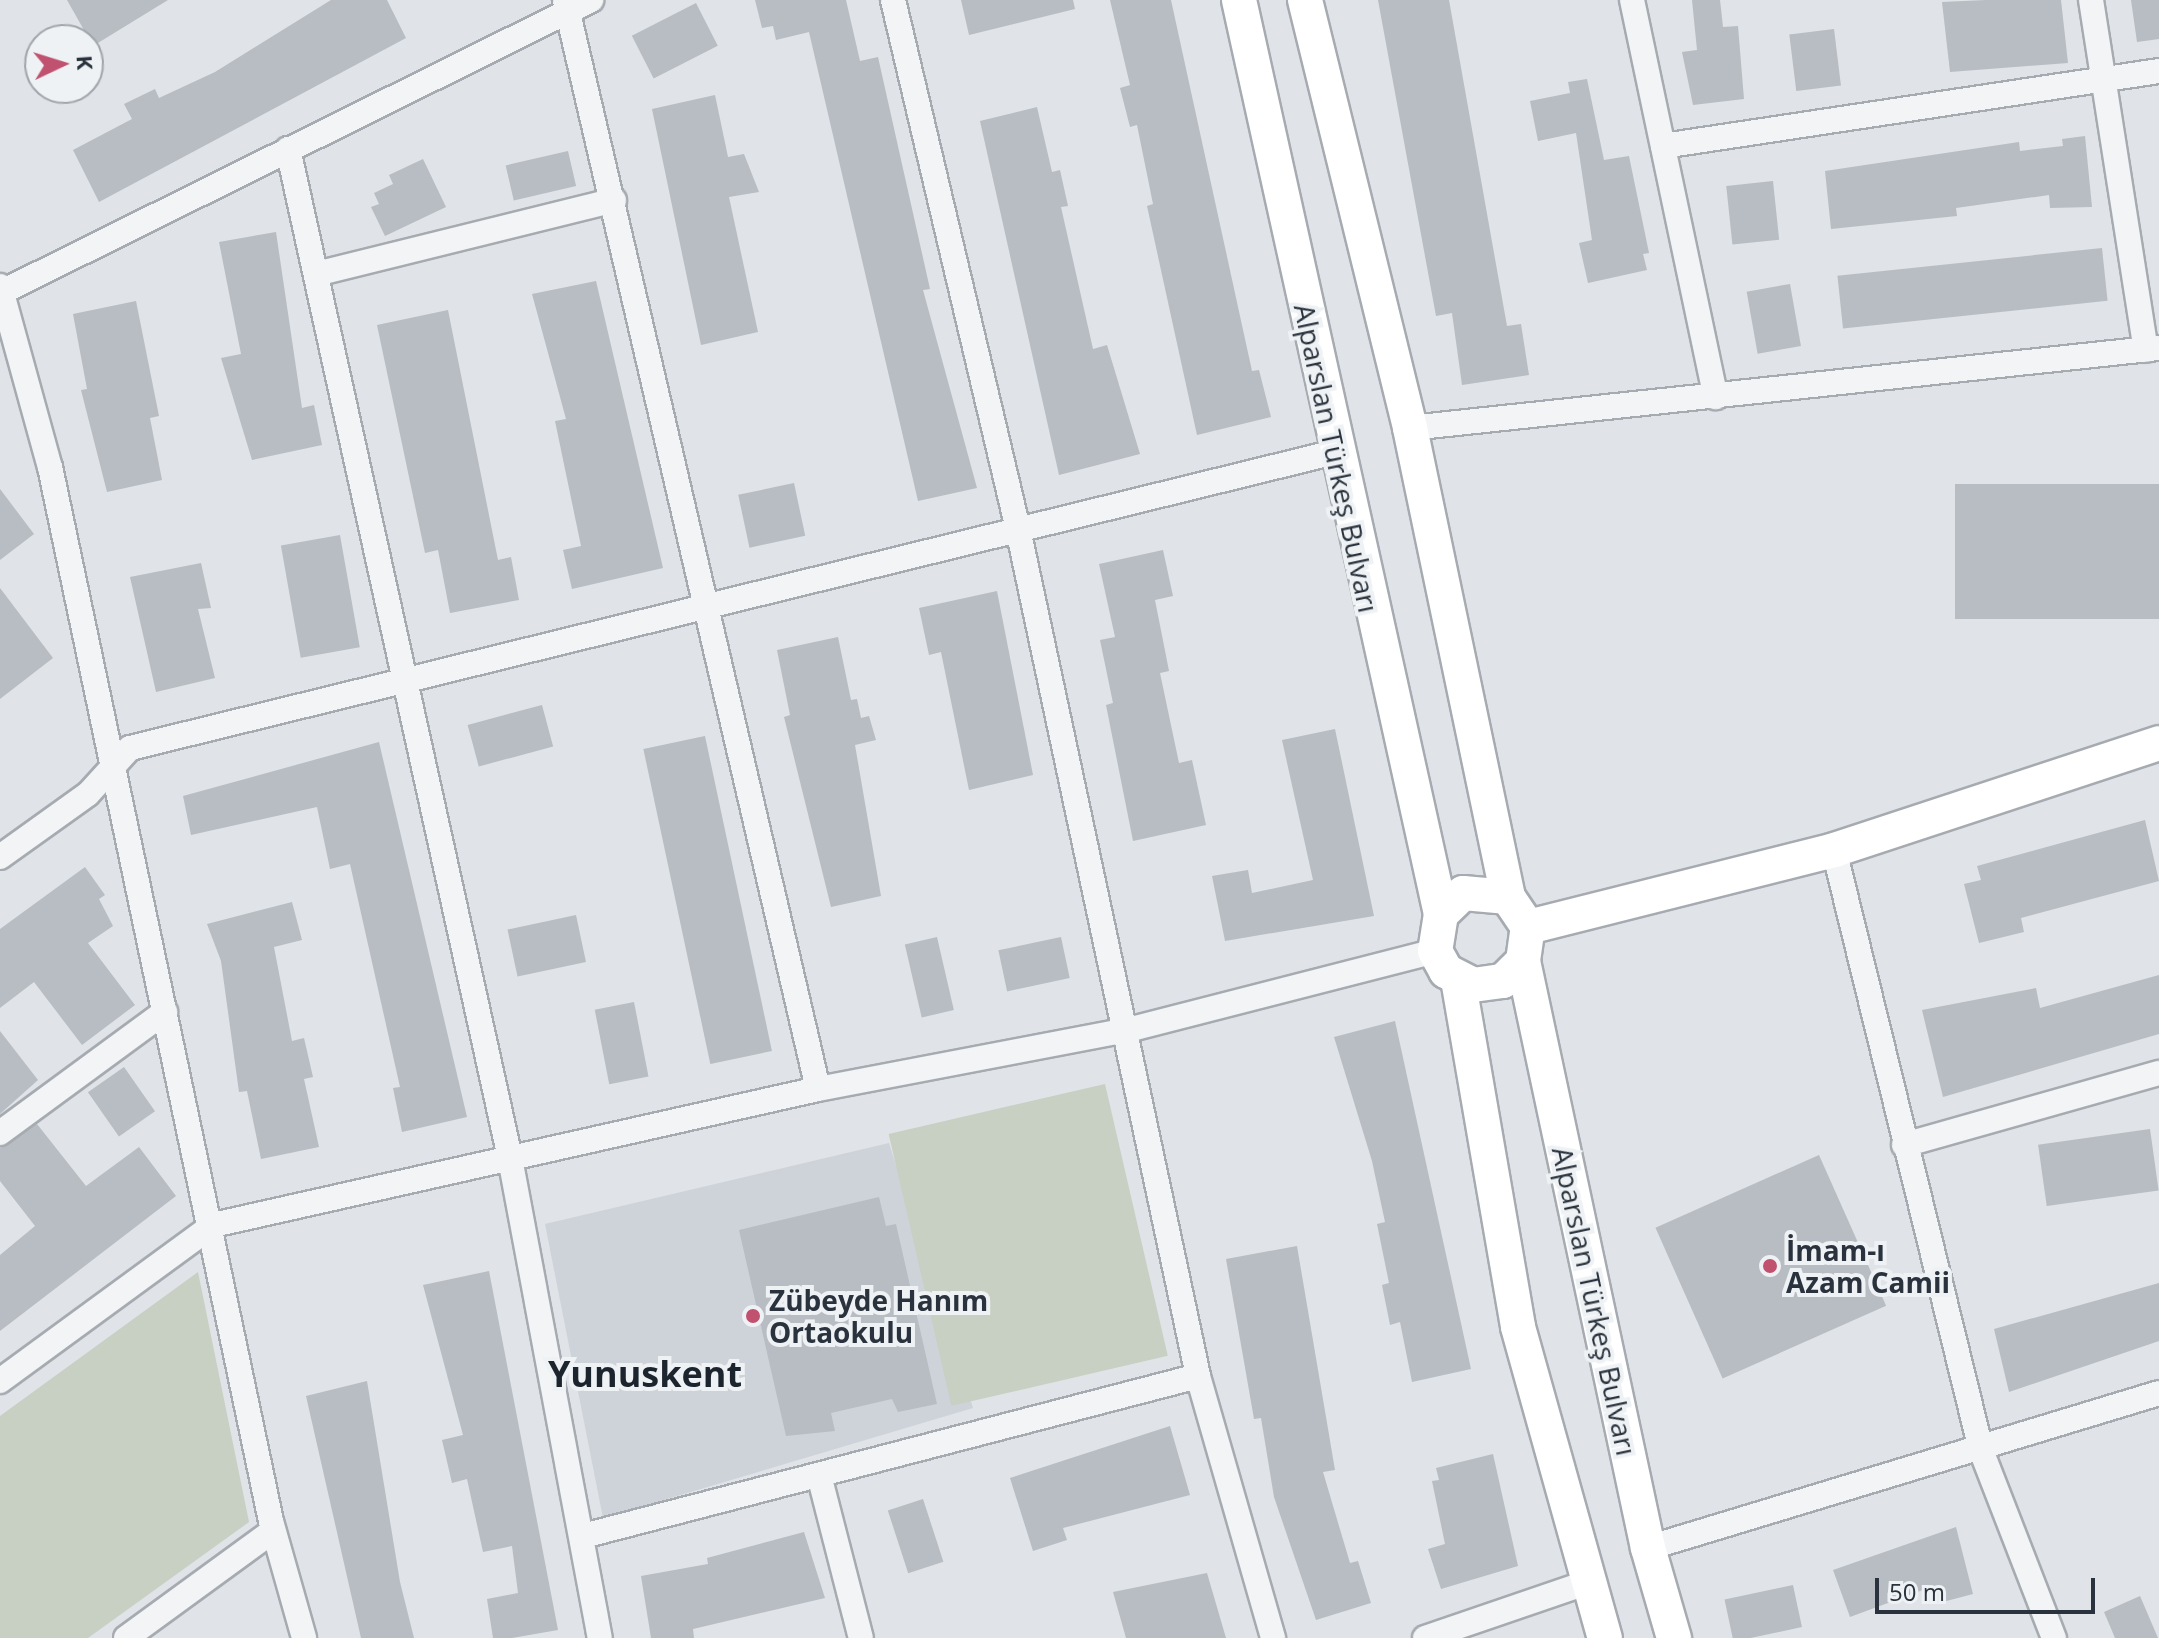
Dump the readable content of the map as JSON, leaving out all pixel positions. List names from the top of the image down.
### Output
{
  "streets": {
    "main road": ["Alparslan Türkeş Bulvarı"]
  },
  "districts": ["Yunuskent"],
  "places": ["İmam-ı Azam Camii", "Zübeyde Hanım Ortaokulu"],
  "scale_bar": "50 m",
  "north": "right"
}
